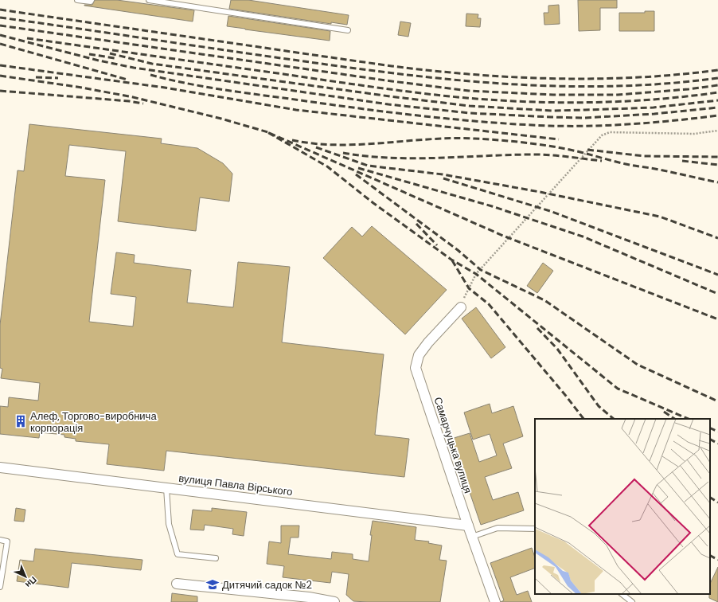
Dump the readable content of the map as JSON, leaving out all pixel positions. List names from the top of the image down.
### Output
{
  "streets": {
    "street": ["Самарчуцька вулиця", "вулиця Павла Вірського"]
  },
  "crossings": [
    ["Самарчуцька вулиця", "вулиця Павла Вірського"]
  ],
  "places": {
    "building": ["Алеф, Торгово-виробнича корпорація"],
    "school or university": ["Дитячий садок №2"]
  },
  "north": "bottom right"
}
